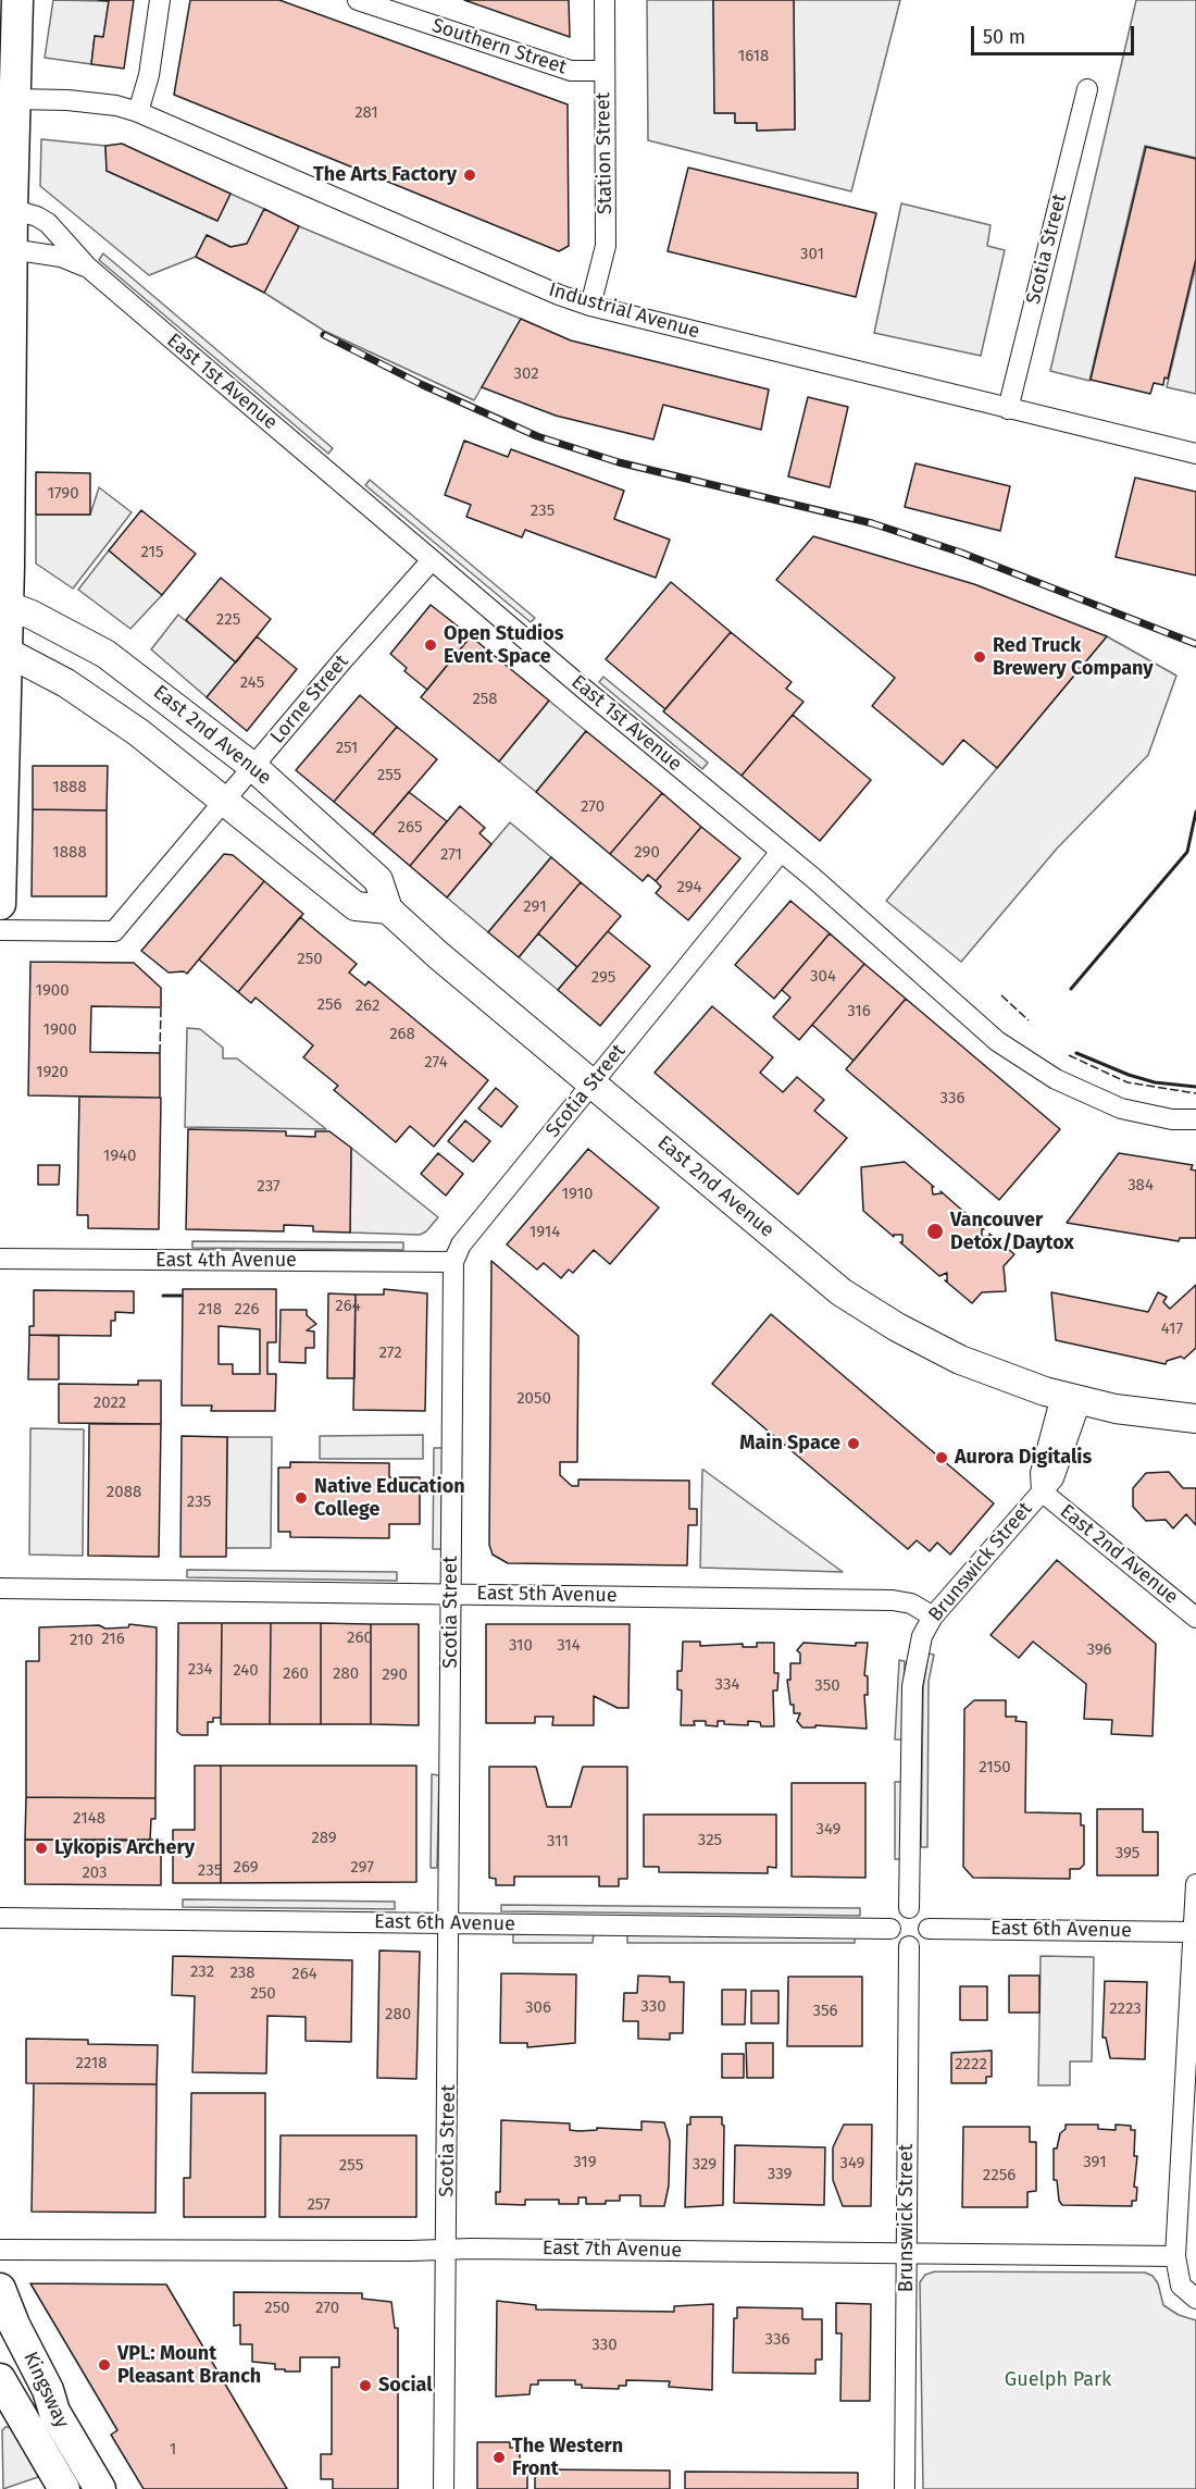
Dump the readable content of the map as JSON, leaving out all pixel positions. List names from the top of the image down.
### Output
{
  "streets": {
    "main road": ["East 2nd Avenue", "Kingsway"],
    "street": [
      "Southern Street",
      "Station Street",
      "Scotia Street",
      "Industrial Avenue",
      "East 1st Avenue",
      "Lorne Street",
      "East 4th Avenue",
      "Brunswick Street",
      "East 5th Avenue",
      "East 6th Avenue",
      "East 7th Avenue"
    ]
  },
  "crossings": [
    ["Southern Street", "Station Street"],
    ["Station Street", "Industrial Avenue"],
    ["Scotia Street", "Industrial Avenue"],
    ["Scotia Street", "East 1st Avenue"],
    ["Scotia Street", "East 2nd Avenue"],
    ["Scotia Street", "East 4th Avenue"],
    ["Scotia Street", "East 5th Avenue"],
    ["Scotia Street", "East 6th Avenue"],
    ["Scotia Street", "East 7th Avenue"],
    ["East 1st Avenue", "Lorne Street"],
    ["Lorne Street", "East 2nd Avenue"],
    ["East 2nd Avenue", "Brunswick Street"],
    ["Brunswick Street", "East 5th Avenue"],
    ["Brunswick Street", "East 6th Avenue"],
    ["Brunswick Street", "East 7th Avenue"]
  ],
  "parks": ["Guelph Park"],
  "places": [
    "The Arts Factory",
    "Open Studios Event Space",
    "Red Truck Brewery Company",
    "Vancouver Detox/Daytox",
    "Main Space",
    "Aurora Digitalis",
    "Native Education College",
    "Lykopis Archery",
    "VPL: Mount Pleasant Branch",
    "Social",
    "The Western Front"
  ],
  "house_numbers": [
    "1618",
    "281",
    "301",
    "302",
    "1790",
    "235",
    "215",
    "225",
    "245",
    "258",
    "251",
    "255",
    "1888",
    "270",
    "265",
    "1888",
    "290",
    "271",
    "294",
    "291",
    "250",
    "304",
    "295",
    "1900",
    "256",
    "262",
    "316",
    "1900",
    "268",
    "274",
    "1920",
    "336",
    "1940",
    "384",
    "237",
    "1910",
    "1914",
    "264",
    "218",
    "226",
    "417",
    "272",
    "2050",
    "2022",
    "2088",
    "235",
    "260",
    "216",
    "210",
    "310",
    "314",
    "396",
    "234",
    "240",
    "260",
    "280",
    "290",
    "334",
    "350",
    "2150",
    "2148",
    "349",
    "289",
    "325",
    "311",
    "395",
    "269",
    "297",
    "235",
    "203",
    "232",
    "238",
    "264",
    "250",
    "330",
    "306",
    "2223",
    "356",
    "280",
    "2218",
    "2222",
    "319",
    "391",
    "349",
    "329",
    "255",
    "339",
    "2256",
    "257",
    "250",
    "270",
    "336",
    "330",
    "1"
  ],
  "scale_bar": "50 m"
}
